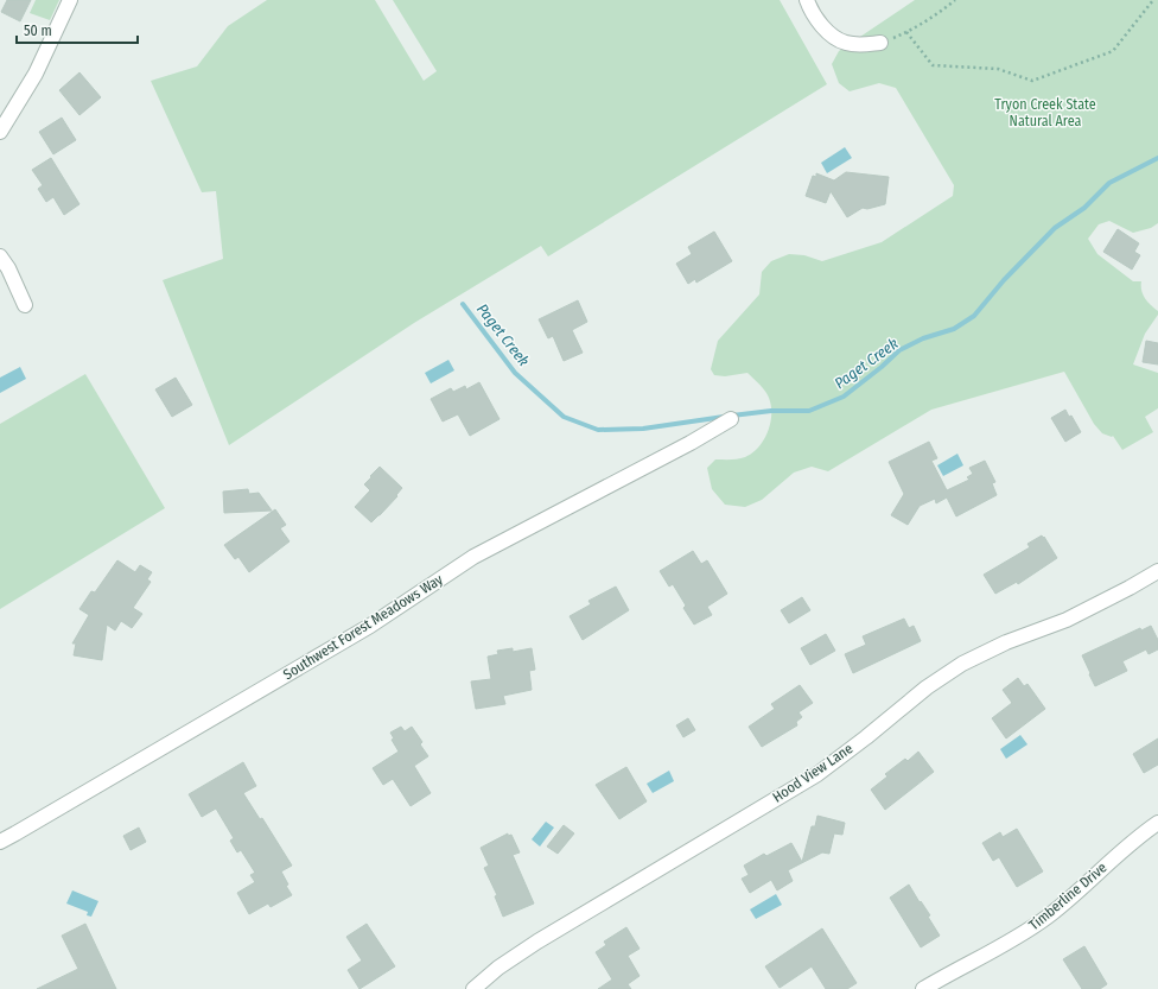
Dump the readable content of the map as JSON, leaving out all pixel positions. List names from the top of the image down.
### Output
{
  "streets": {
    "street": ["Southwest Forest Meadows Way", "Hood View Lane", "Timberline Drive"]
  },
  "water": ["Paget Creek"],
  "parks": ["Tryon Creek State Natural Area"],
  "scale_bar": "50 m"
}
